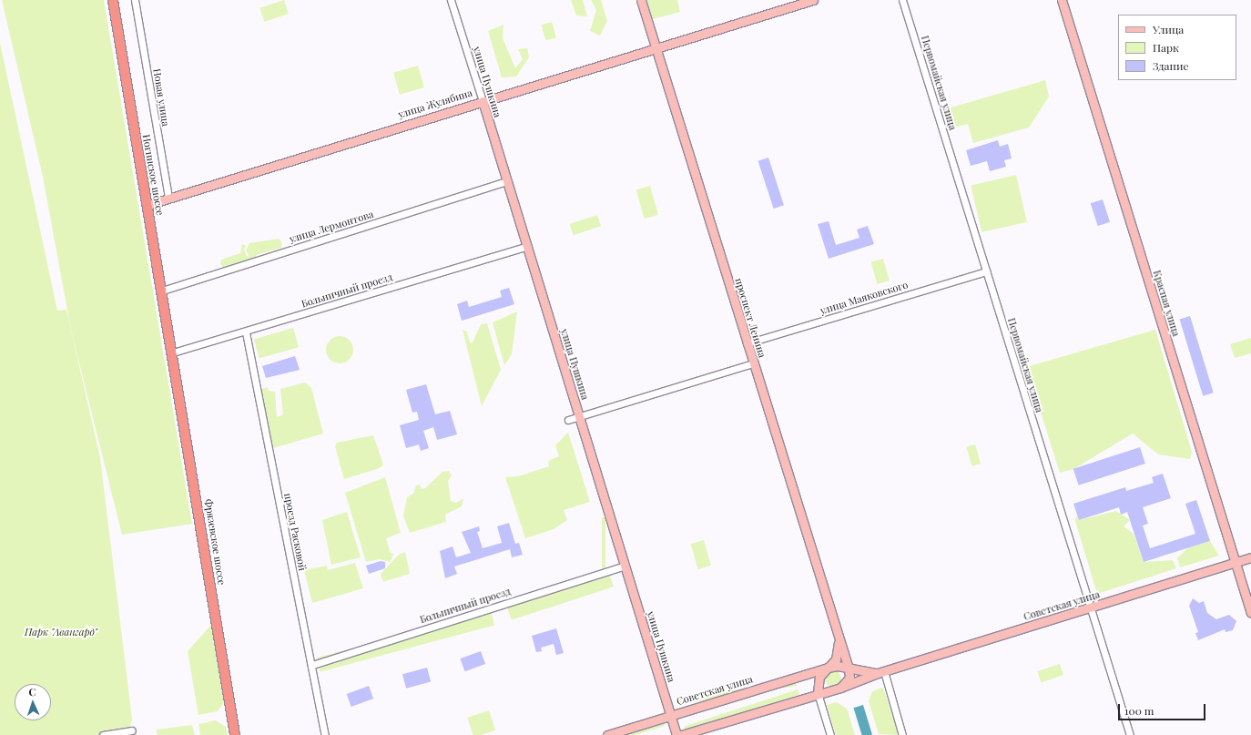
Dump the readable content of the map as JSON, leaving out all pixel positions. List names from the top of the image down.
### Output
{
  "streets": {
    "highway": ["Ногинское шоссе", "Фрязевское шоссе"],
    "main road": [
      "улица Пушкина",
      "улица Жулябина",
      "Красная улица",
      "проспект Ленина",
      "Советская улица"
    ],
    "street": [
      "Первомайская улица",
      "Новая улица",
      "улица Лермонтова",
      "Больничный проезд",
      "улица Маяковского",
      "проезд Расковой"
    ]
  },
  "crossings": [
    ["улица Пушкина", "улица Жулябина"],
    ["улица Пушкина", "улица Лермонтова"],
    ["улица Пушкина", "Больничный проезд"],
    ["улица Пушкина", "Советская улица"],
    ["Первомайская улица", "улица Маяковского"],
    ["Первомайская улица", "Советская улица"],
    ["Новая улица", "улица Жулябина"],
    ["улица Жулябина", "Ногинское шоссе"],
    ["улица Жулябина", "проспект Ленина"],
    ["Ногинское шоссе", "улица Лермонтова"],
    ["Ногинское шоссе", "Больничный проезд"],
    ["Ногинское шоссе", "Фрязевское шоссе"],
    ["Больничный проезд", "проезд Расковой"],
    ["Больничный проезд", "Фрязевское шоссе"],
    ["улица Маяковского", "проспект Ленина"],
    ["Красная улица", "Советская улица"],
    ["проспект Ленина", "Советская улица"]
  ],
  "parks": ["Парк \"Авангард\""],
  "legend": ["Улица", "Парк", "Здание"],
  "scale_bar": "100 m",
  "north": "top"
}
